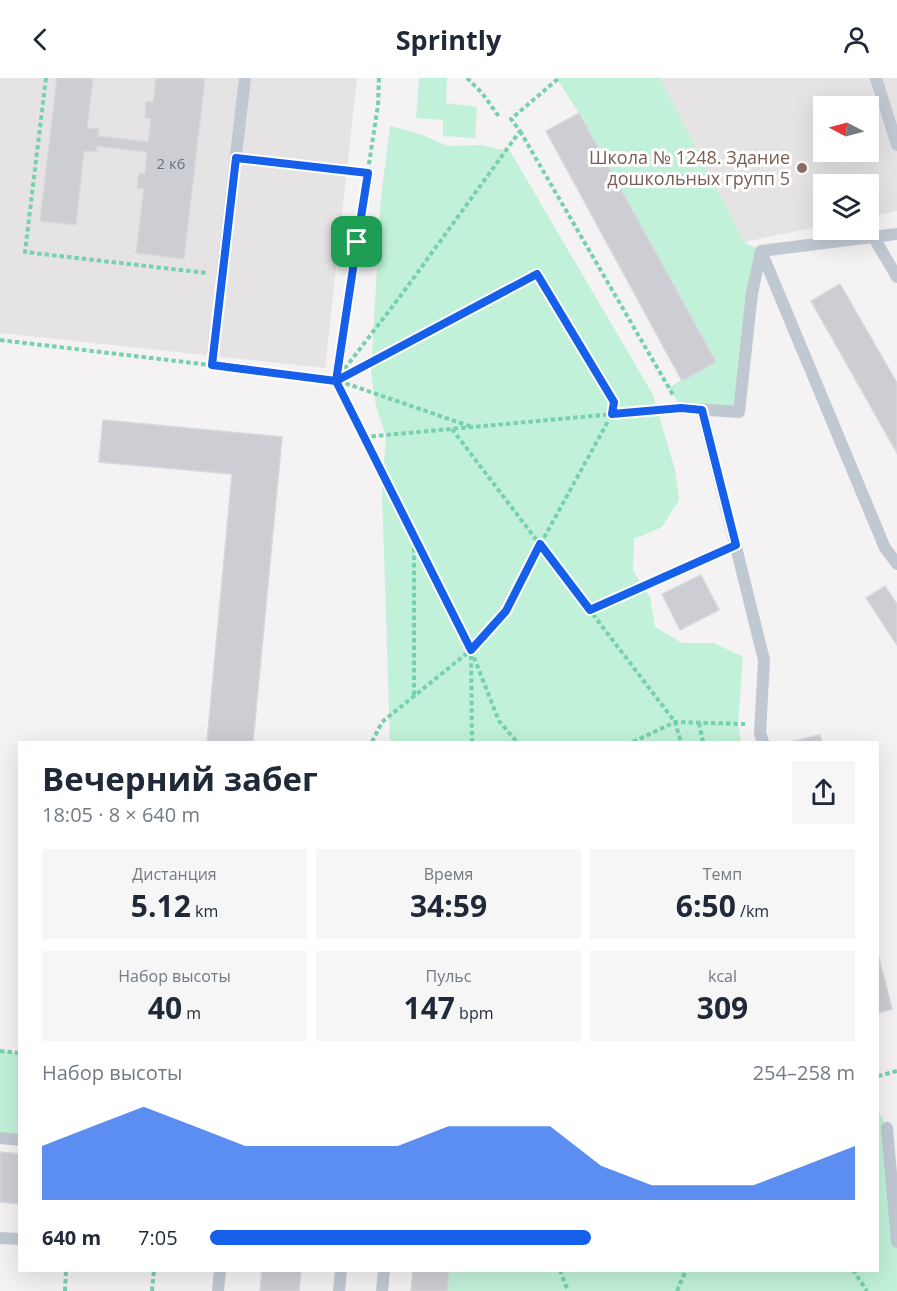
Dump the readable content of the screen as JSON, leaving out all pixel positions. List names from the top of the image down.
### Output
{
  "places": ["Школа № 1248. Здание дошкольных групп 5"],
  "house_numbers": ["2 к6"],
  "north": "left",
  "page": {
    "header": "Sprintly",
    "heading": ["Вечерний забег", "18:05 · 8 × 640 m"],
    "stats": [
      ["Дистанция", "5.12 km"],
      ["Время", "34:59"],
      ["Темп", "6:50 /km"],
      ["Набор высоты", "40 m"],
      ["Пульс", "147 bpm"],
      ["kcal", "309"]
    ],
    "chart": ["Набор высоты", "254–258 m"],
    "list": [
      {
        "name": "640 m",
        "note": "7:05"
      }
    ]
  }
}
